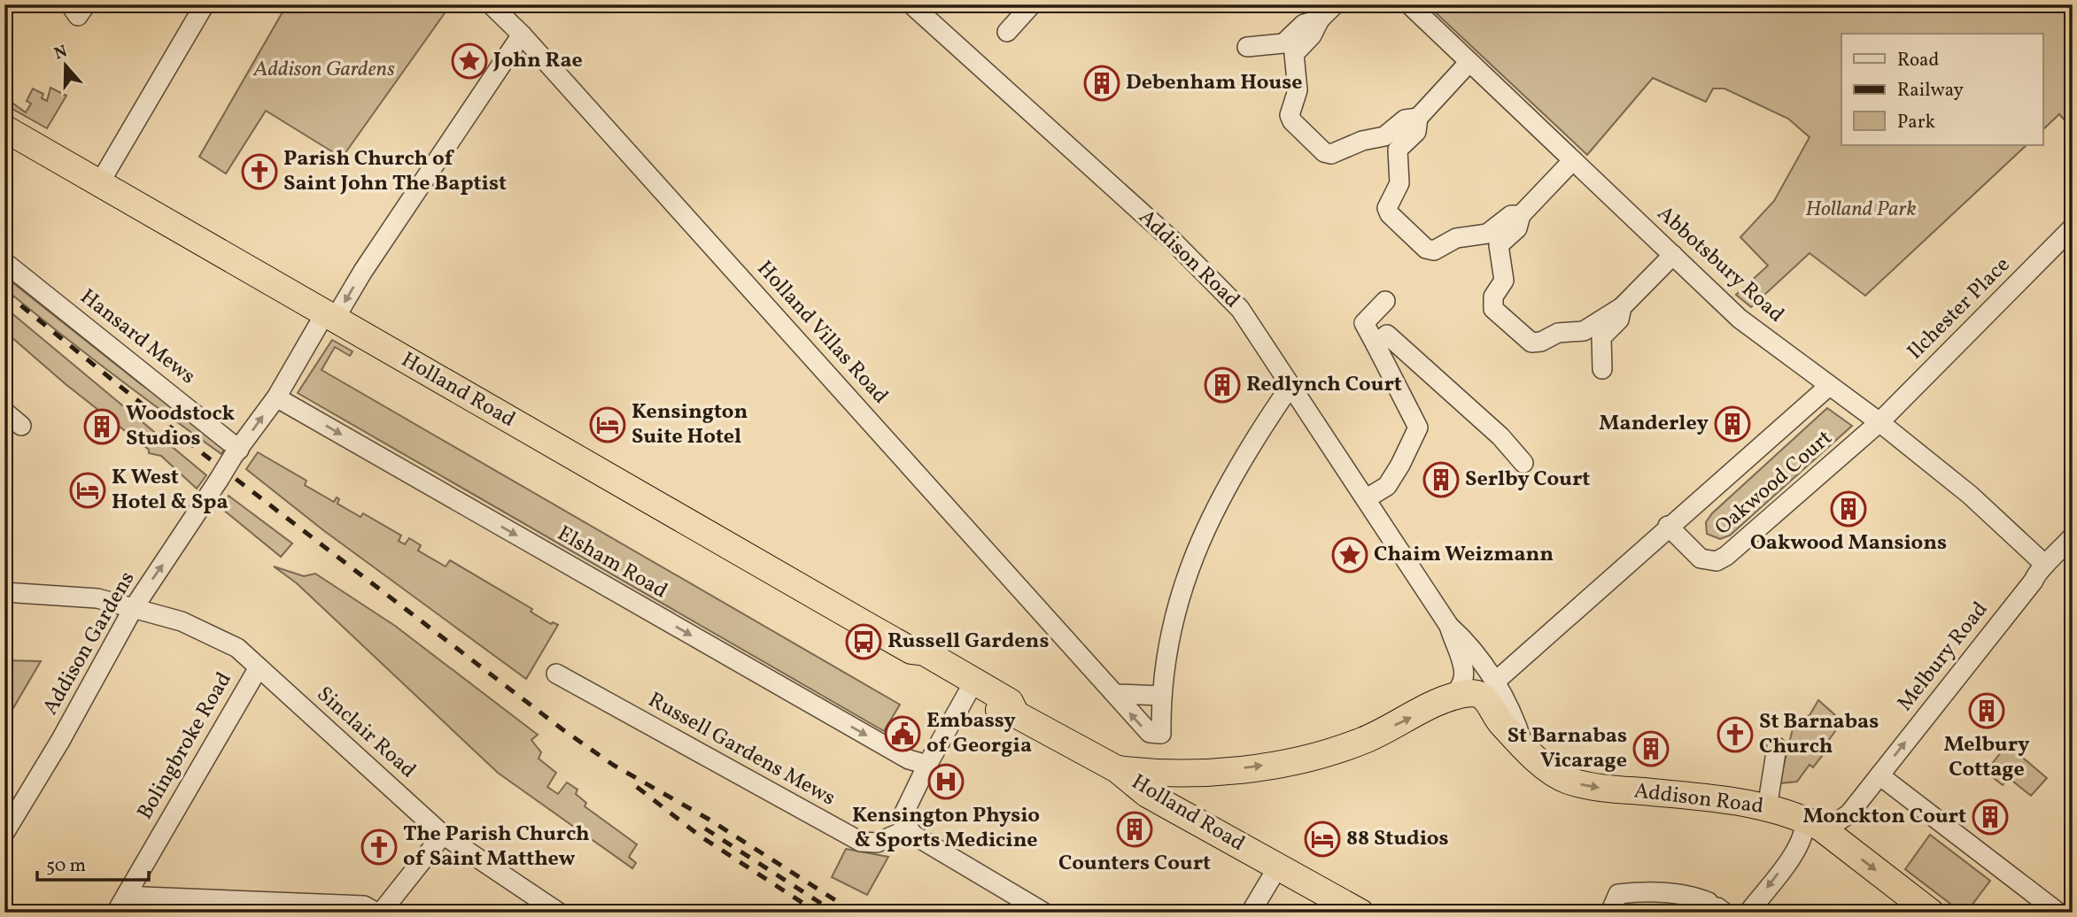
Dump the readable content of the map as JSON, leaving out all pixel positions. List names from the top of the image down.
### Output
{
  "streets": {
    "highway": ["Addison Road", "Holland Road"],
    "street": [
      "Abbotsbury Road",
      "Ilchester Place",
      "Holland Villas Road",
      "Hansard Mews",
      "Oakwood Court",
      "Elsham Road",
      "Addison Gardens",
      "Melbury Road",
      "Sinclair Road",
      "Bolingbroke Road",
      "Russell Gardens Mews"
    ]
  },
  "crossings": [
    ["Addison Road", "Oakwood Court"],
    ["Addison Road", "Melbury Road"],
    ["Abbotsbury Road", "Ilchester Place"],
    ["Abbotsbury Road", "Oakwood Court"],
    ["Abbotsbury Road", "Melbury Road"],
    ["Ilchester Place", "Oakwood Court"],
    ["Holland Villas Road", "Addison Gardens"],
    ["Hansard Mews", "Addison Gardens"],
    ["Holland Road", "Addison Gardens"],
    ["Elsham Road", "Addison Gardens"],
    ["Addison Gardens", "Sinclair Road"],
    ["Sinclair Road", "Bolingbroke Road"]
  ],
  "one_way": ["Elsham Road", "Melbury Road"],
  "parks": ["Addison Gardens", "Holland Park"],
  "places": {
    "place": ["John Rae", "Chaim Weizmann"],
    "building": [
      "Debenham House",
      "Redlynch Court",
      "Manderley",
      "Woodstock Studios",
      "Serlby Court",
      "Oakwood Mansions",
      "Melbury Cottage",
      "St Barnabas Vicarage",
      "Monckton Court",
      "Counters Court"
    ],
    "church": ["Parish Church of Saint John The Baptist", "St Barnabas Church", "The Parish Church of Saint Matthew"],
    "hotel": ["Kensington Suite Hotel", "K West Hotel & Spa", "88 Studios"],
    "bus stop": ["Russell Gardens"],
    "public building": ["Embassy of Georgia"],
    "hospital": ["Kensington Physio & Sports Medicine"]
  },
  "legend": ["Road", "Railway", "Park"],
  "scale_bar": "50 m",
  "north": "top"
}
